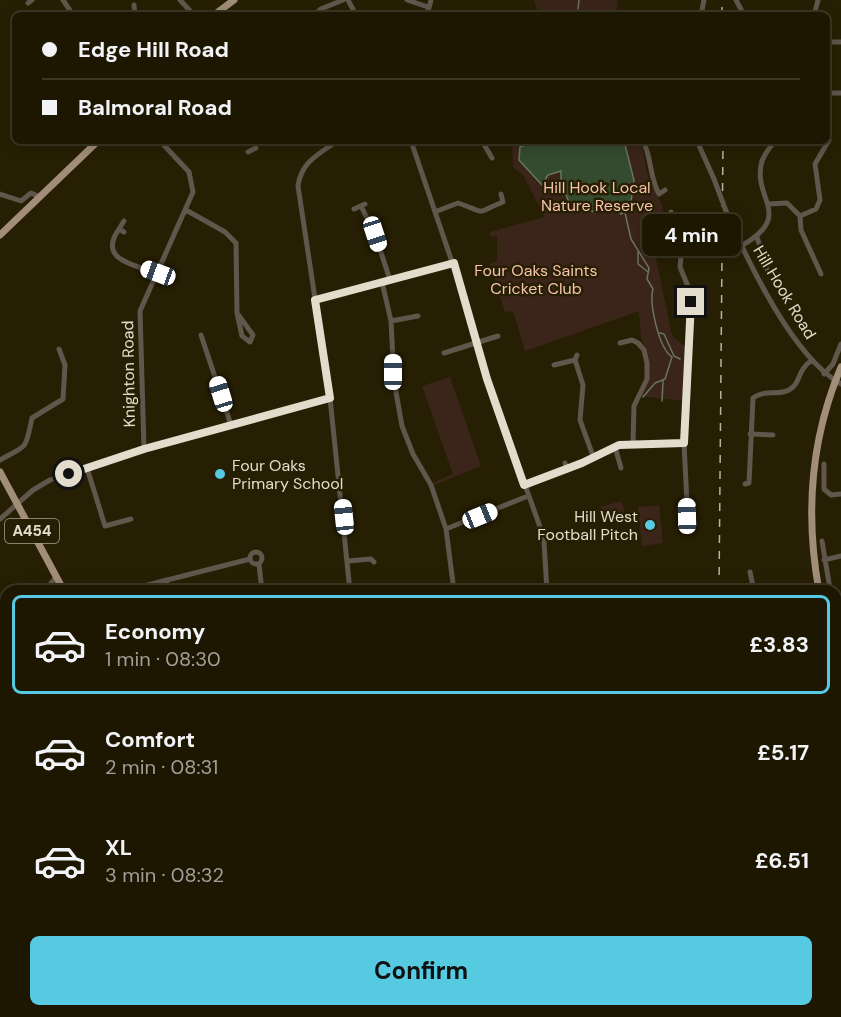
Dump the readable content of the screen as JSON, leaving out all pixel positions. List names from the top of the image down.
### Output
{
  "streets": {
    "main road": ["A454"],
    "street": ["Hill Hook Road", "Knighton Road"]
  },
  "parks": ["Hill Hook Local Nature Reserve", "Four Oaks Saints Cricket Club"],
  "places": ["Four Oaks Primary School", "Hill West Football Pitch"],
  "page": {
    "banner": ["Edge Hill Road", "Balmoral Road"],
    "bubble": "4 min",
    "list": [
      {
        "name": "Economy",
        "note": "1 min · 08:30",
        "value": "£3.83"
      },
      {
        "name": "Comfort",
        "note": "2 min · 08:31",
        "value": "£5.17"
      },
      {
        "name": "XL",
        "note": "3 min · 08:32",
        "value": "£6.51"
      }
    ],
    "buttons": "Confirm"
  }
}
